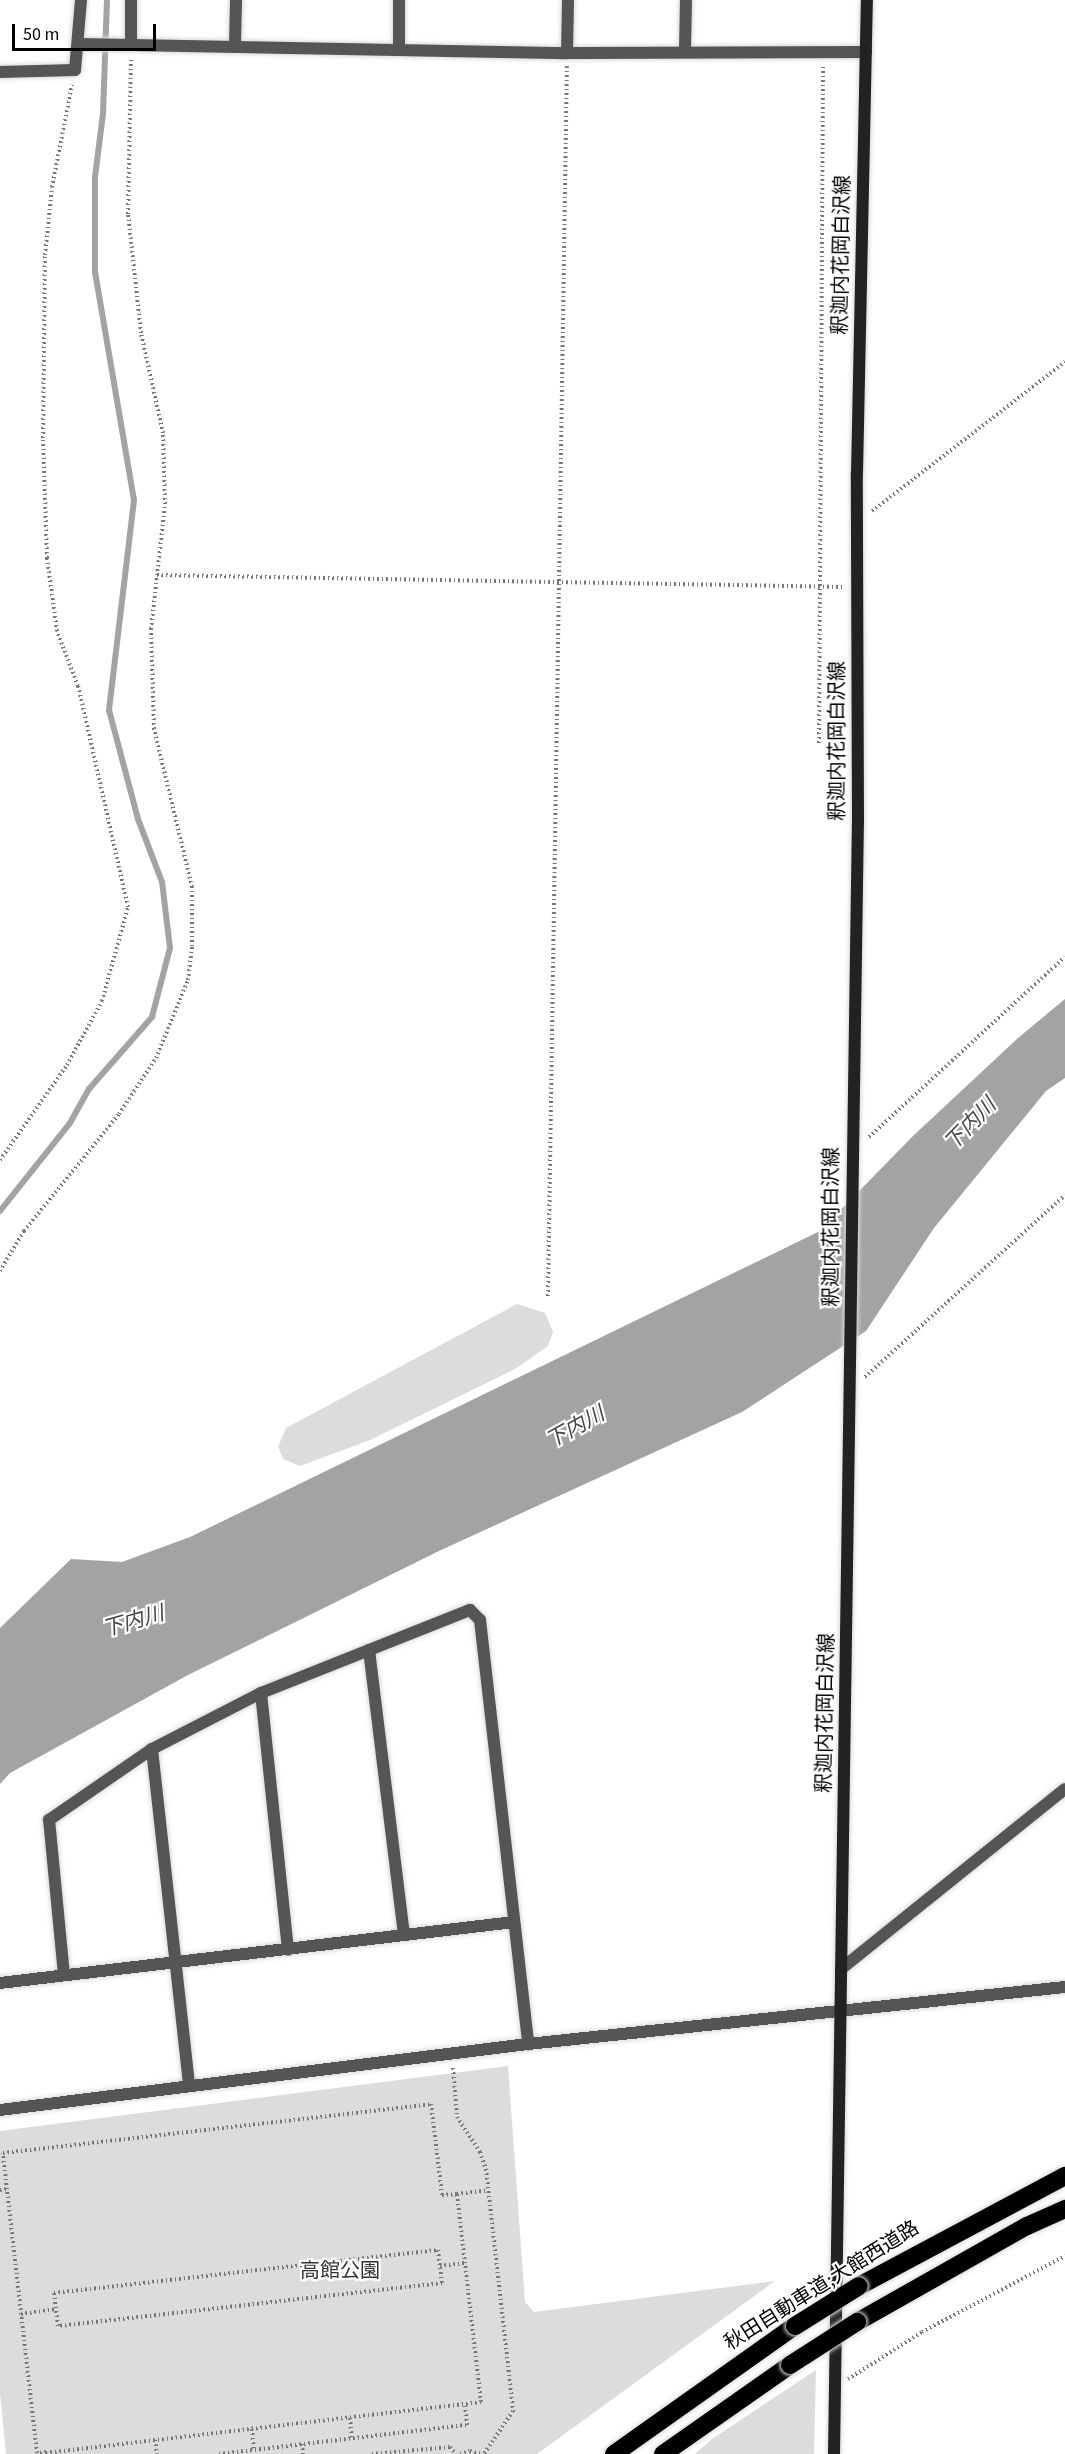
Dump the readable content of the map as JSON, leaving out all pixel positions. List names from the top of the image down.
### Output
{
  "streets": {
    "highway": ["秋田自動車道;大館西道路"],
    "main road": ["釈迦内花岡白沢線"]
  },
  "water": ["下内川"],
  "parks": ["高館公園"],
  "scale_bar": "50 m"
}
